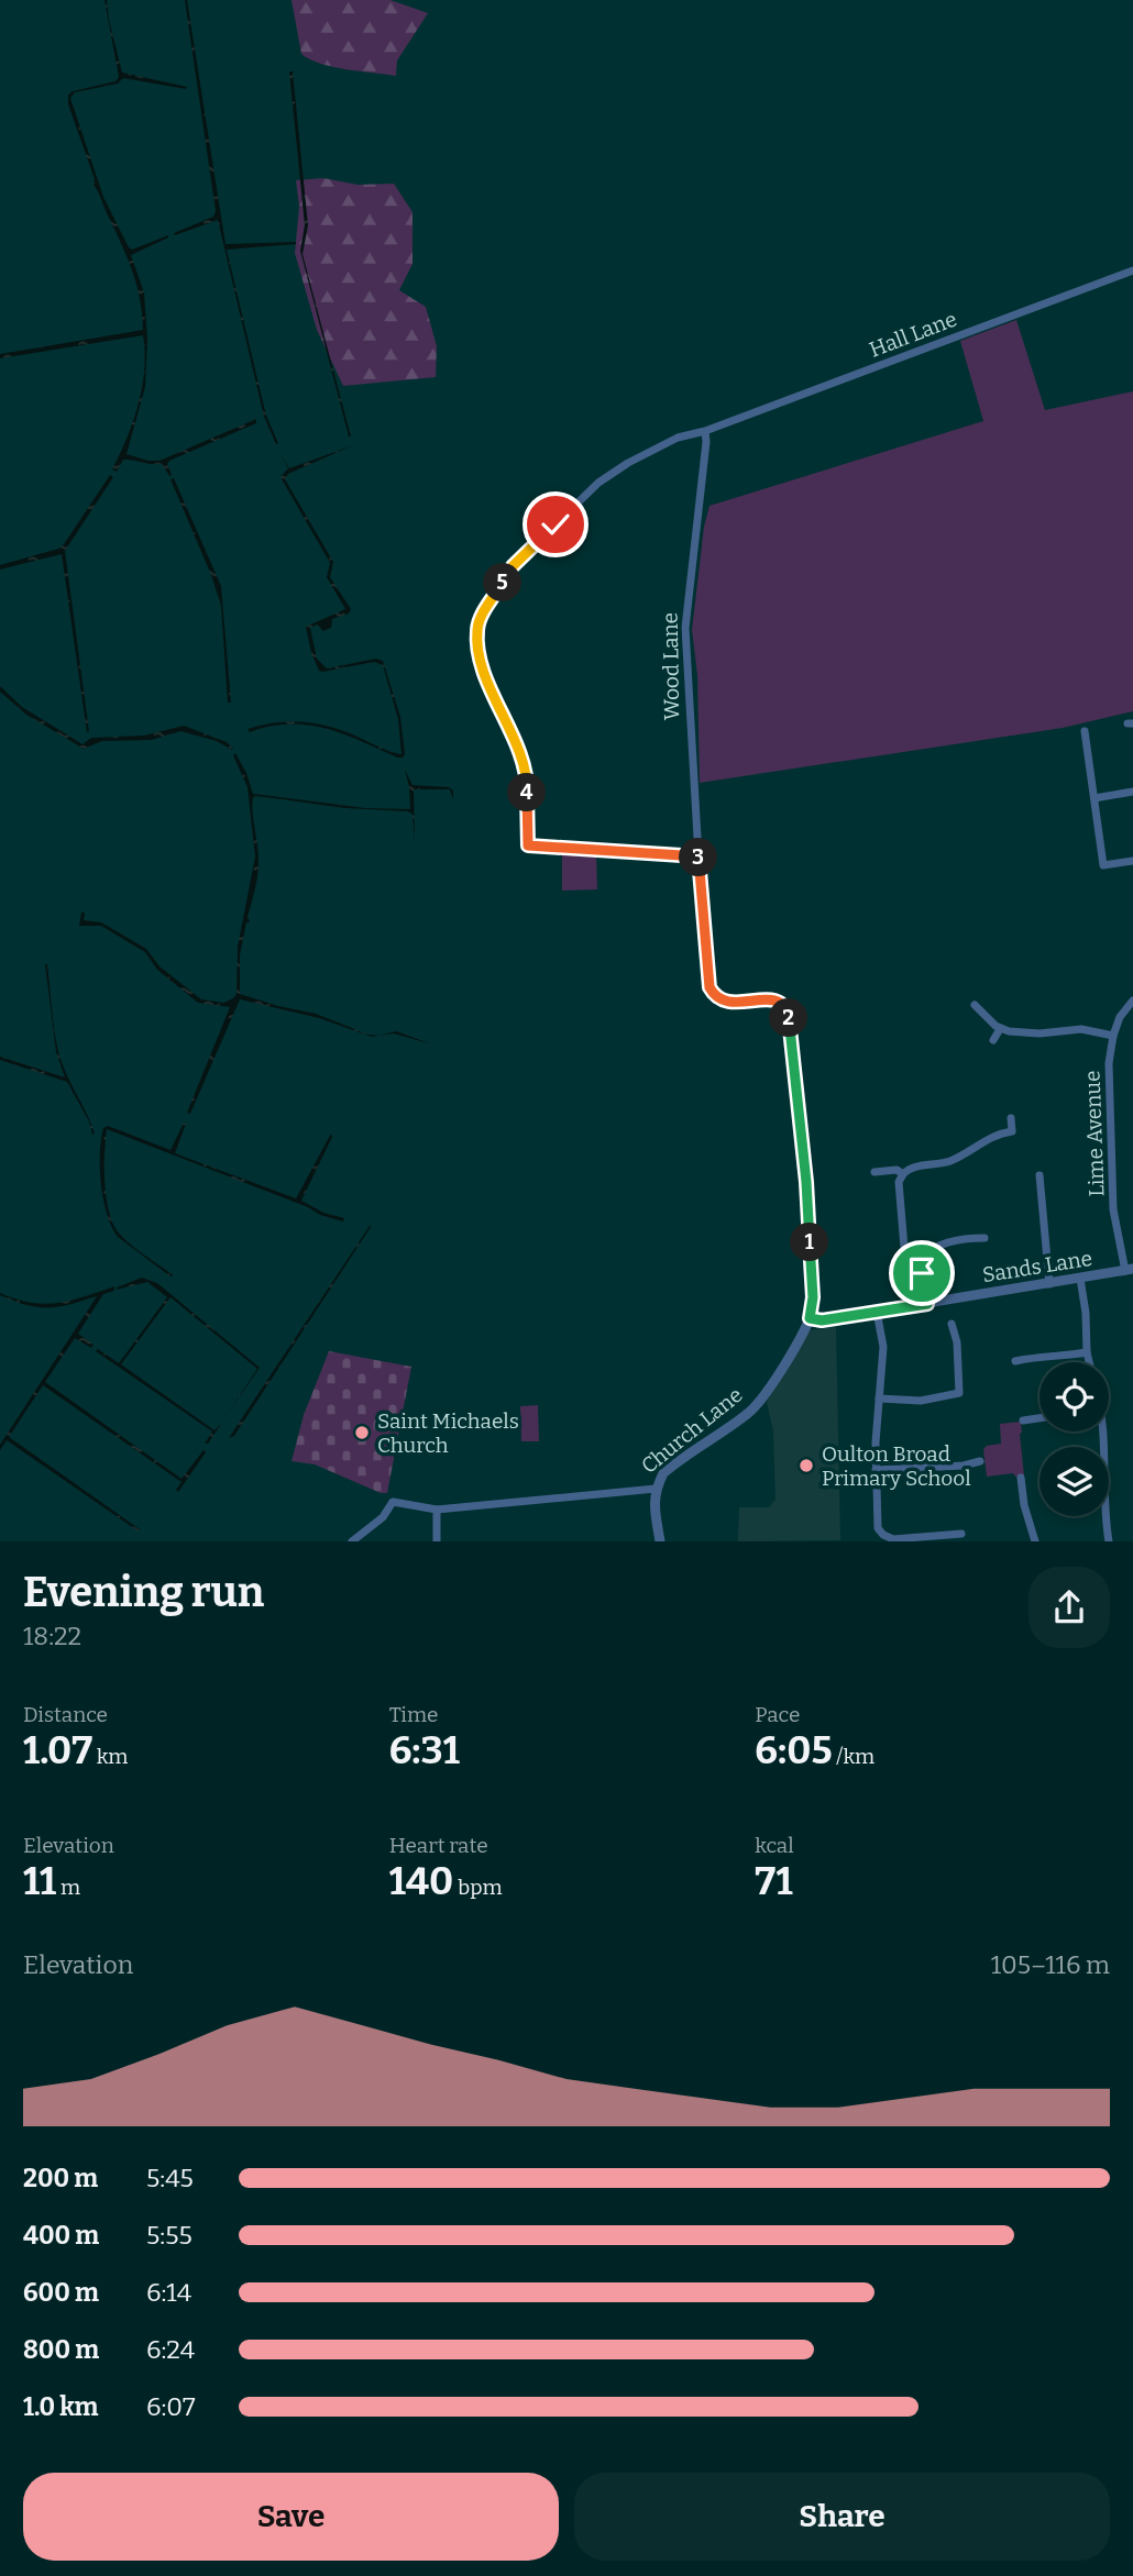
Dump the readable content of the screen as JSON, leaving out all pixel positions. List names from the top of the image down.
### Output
{
  "streets": {
    "street": [
      "Hall Lane",
      "Wood Lane",
      "Lime Avenue",
      "Sands Lane",
      "Church Lane"
    ]
  },
  "crossings": [
    ["Hall Lane", "Wood Lane"],
    ["Hall Lane", "Church Lane"],
    ["Wood Lane", "Church Lane"],
    ["Lime Avenue", "Sands Lane"],
    ["Sands Lane", "Church Lane"]
  ],
  "places": ["Saint Michaels Church", "Oulton Broad Primary School"],
  "page": {
    "pins": [
      "5",
      "4",
      "3",
      "2",
      "1"
    ],
    "heading": ["Evening run", "18:22"],
    "stats": [
      ["Distance", "1.07 km"],
      ["Time", "6:31"],
      ["Pace", "6:05 /km"],
      ["Elevation", "11 m"],
      ["Heart rate", "140 bpm"],
      ["kcal", "71"]
    ],
    "chart": ["Elevation", "105–116 m"],
    "list": [
      {
        "name": "200 m",
        "note": "5:45"
      },
      {
        "name": "400 m",
        "note": "5:55"
      },
      {
        "name": "600 m",
        "note": "6:14"
      },
      {
        "name": "800 m",
        "note": "6:24"
      },
      {
        "name": "1.0 km",
        "note": "6:07"
      }
    ],
    "buttons": ["Save", "Share"]
  }
}
